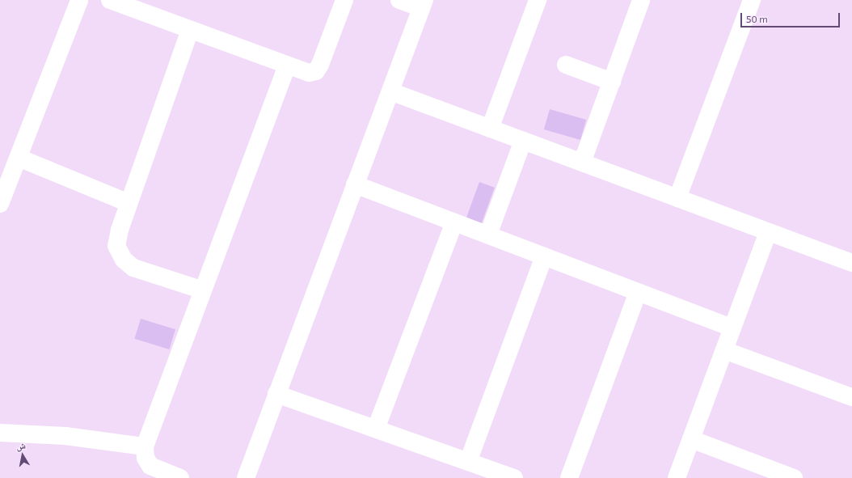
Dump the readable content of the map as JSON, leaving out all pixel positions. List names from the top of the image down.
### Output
{
  "scale_bar": "50 m",
  "north": "top"
}
